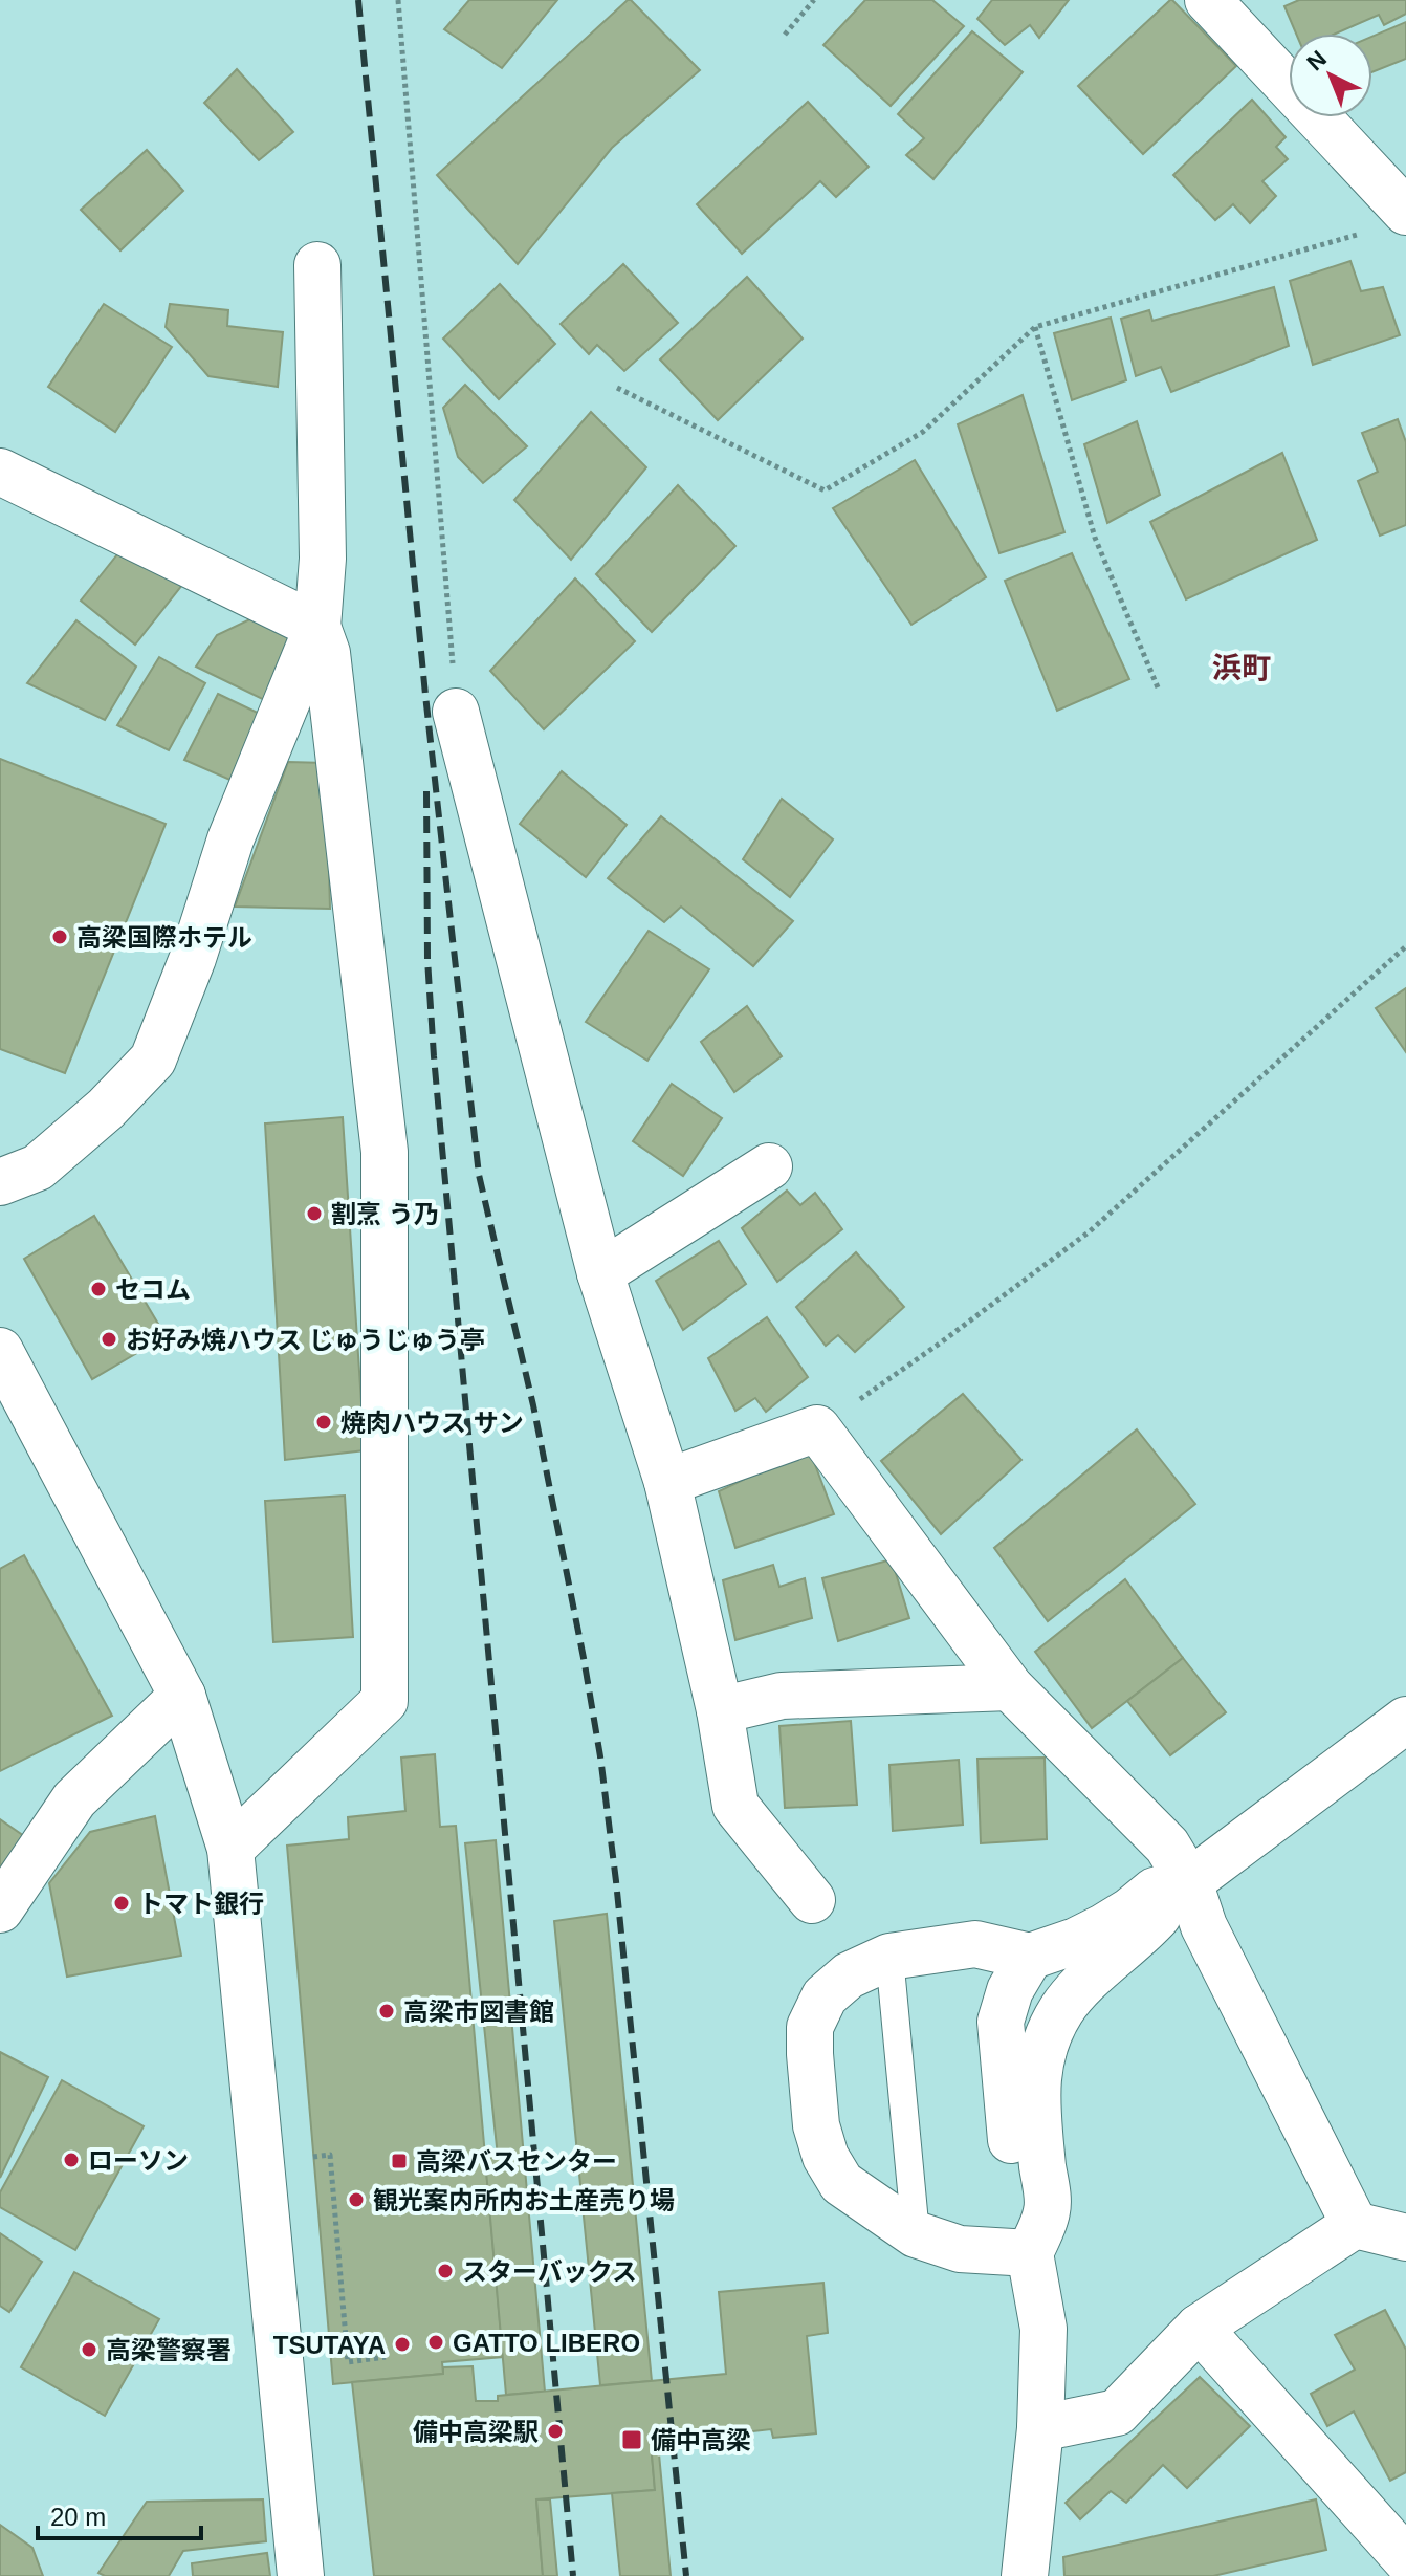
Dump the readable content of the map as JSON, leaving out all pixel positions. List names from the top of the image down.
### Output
{
  "districts": ["浜町"],
  "places": {
    "other": [
      "高梁国際ホテル",
      "割烹 う乃",
      "セコム",
      "お好み焼ハウス じゅうじゅう亭",
      "焼肉ハウス サン",
      "トマト銀行",
      "高梁市図書館",
      "ローソン",
      "観光案内所内お土産売り場",
      "スターバックス",
      "GATTO LIBERO",
      "TSUTAYA",
      "高梁警察署",
      "備中高梁駅"
    ],
    "transit": ["高梁バスセンター", "備中高梁"]
  },
  "scale_bar": "20 m",
  "north": "top left"
}
